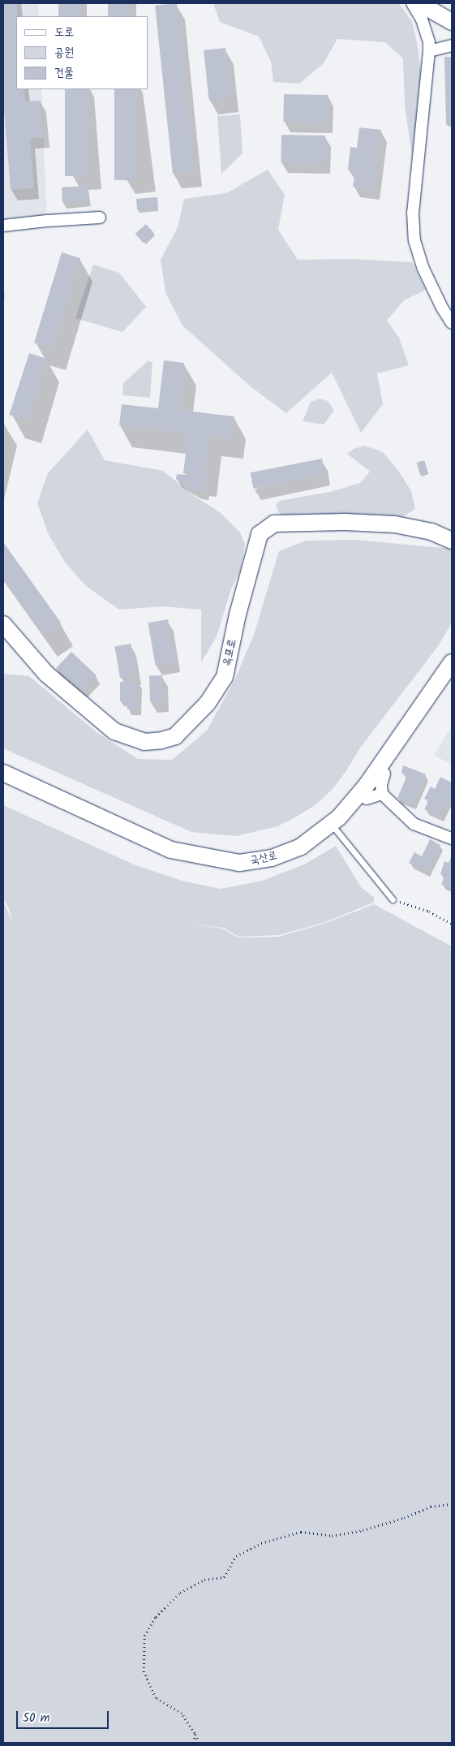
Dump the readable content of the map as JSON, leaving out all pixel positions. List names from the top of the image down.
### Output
{
  "streets": {
    "street": ["옥포로", "국산로"]
  },
  "legend": ["도로", "공원", "건물"],
  "scale_bar": "50 m"
}
